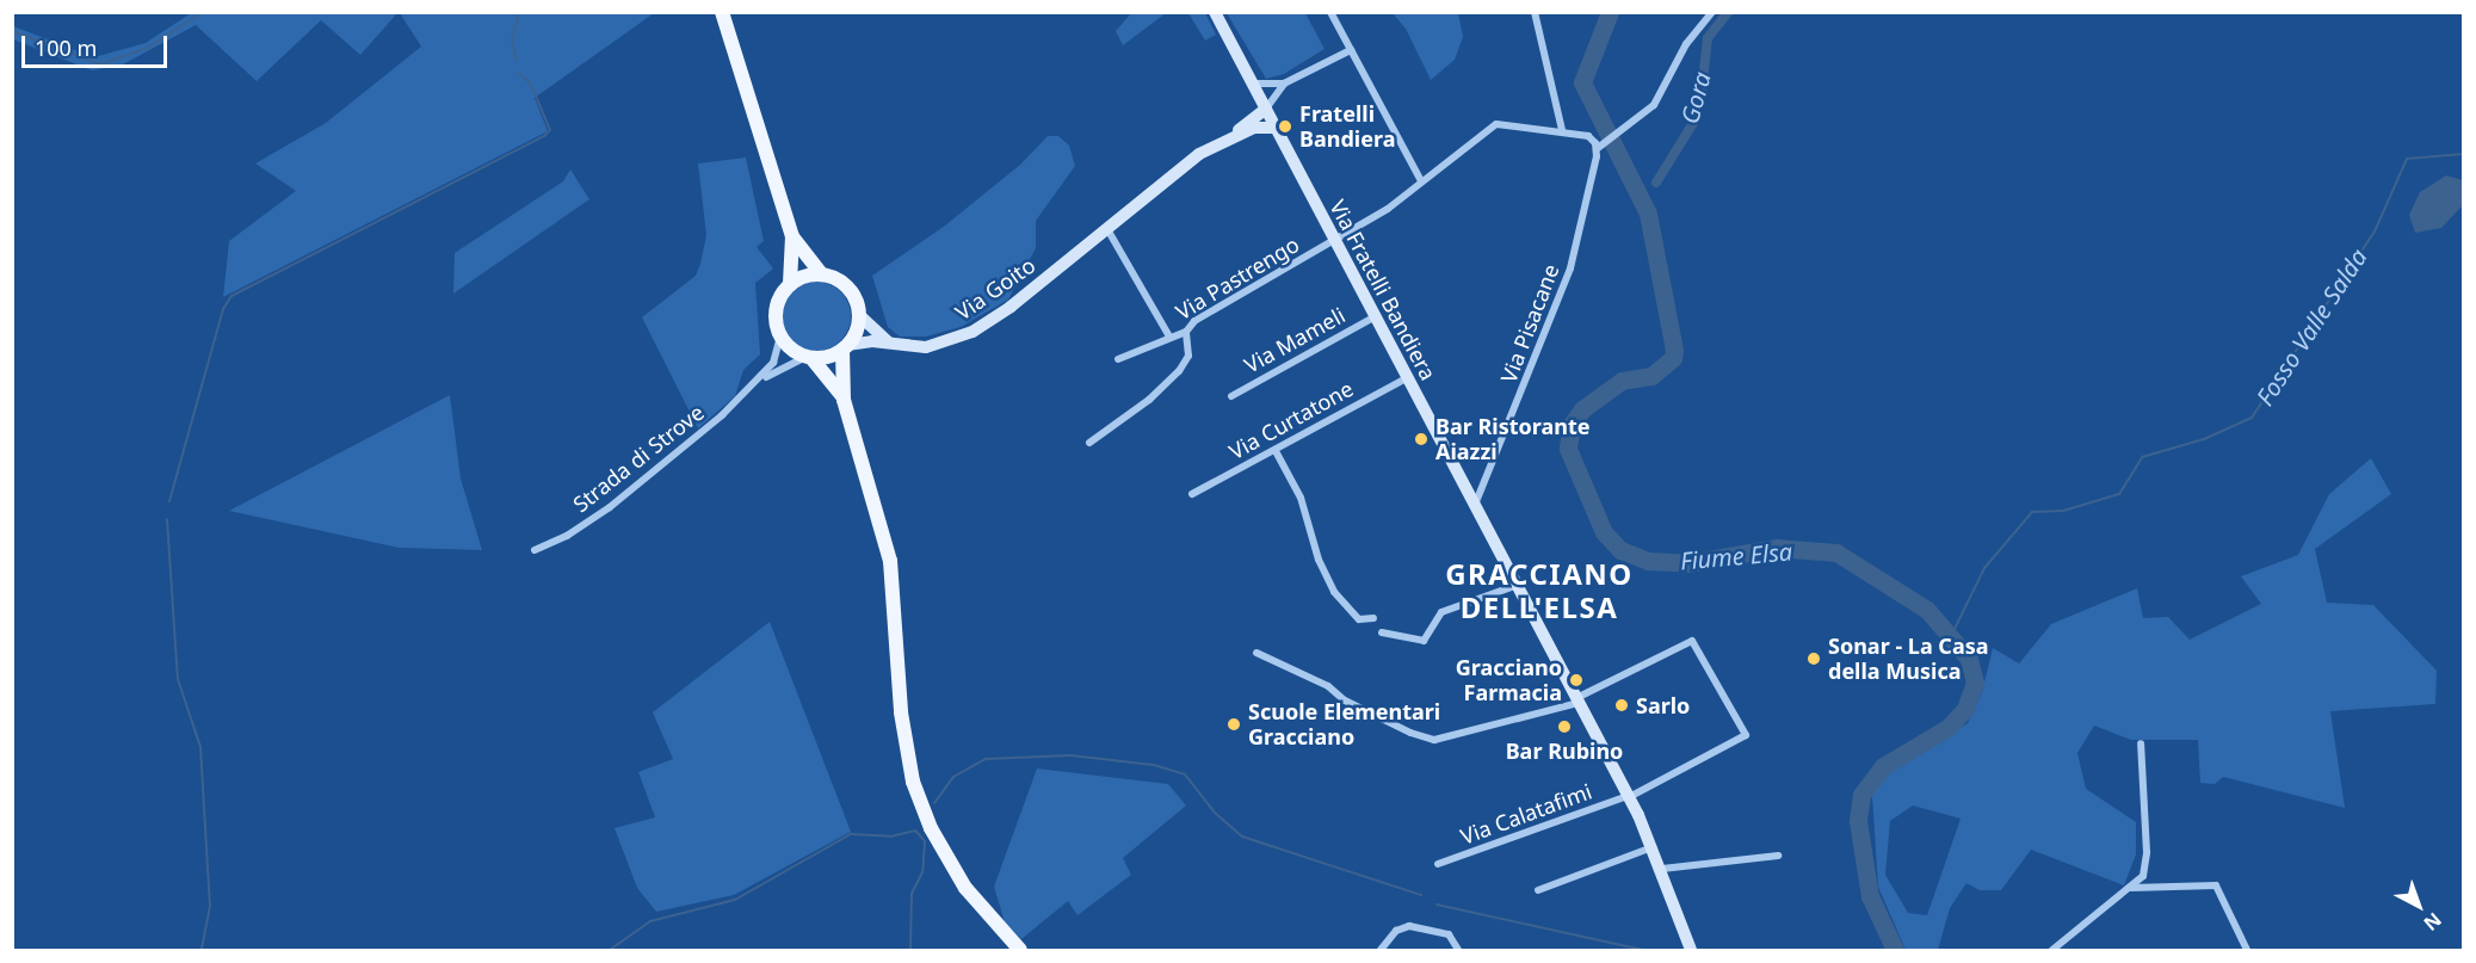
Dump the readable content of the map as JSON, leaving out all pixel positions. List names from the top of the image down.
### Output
{
  "streets": {
    "main road": ["Via Goito", "Via Fratelli Bandiera"],
    "street": [
      "Via Pastrengo",
      "Via Pisacane",
      "Via Mameli",
      "Via Curtatone",
      "Strada di Strove",
      "Via Calatafimi"
    ]
  },
  "crossings": [
    ["Via Pastrengo", "Via Fratelli Bandiera"],
    ["Via Pastrengo", "Via Pisacane"],
    ["Via Goito", "Via Fratelli Bandiera"],
    ["Via Goito", "Strada di Strove"],
    ["Via Fratelli Bandiera", "Via Pisacane"],
    ["Via Fratelli Bandiera", "Via Mameli"],
    ["Via Fratelli Bandiera", "Via Curtatone"],
    ["Via Fratelli Bandiera", "Via Calatafimi"]
  ],
  "districts": ["GRACCIANO DELL'ELSA"],
  "water": ["Gora", "Fosso Valle Salda", "Fiume Elsa"],
  "places": [
    "Fratelli Bandiera",
    "Bar Ristorante Aiazzi",
    "Sonar - La Casa della Musica",
    "Gracciano Farmacia",
    "Sarlo",
    "Scuole Elementari Gracciano",
    "Bar Rubino"
  ],
  "scale_bar": "100 m",
  "north": "bottom right"
}
